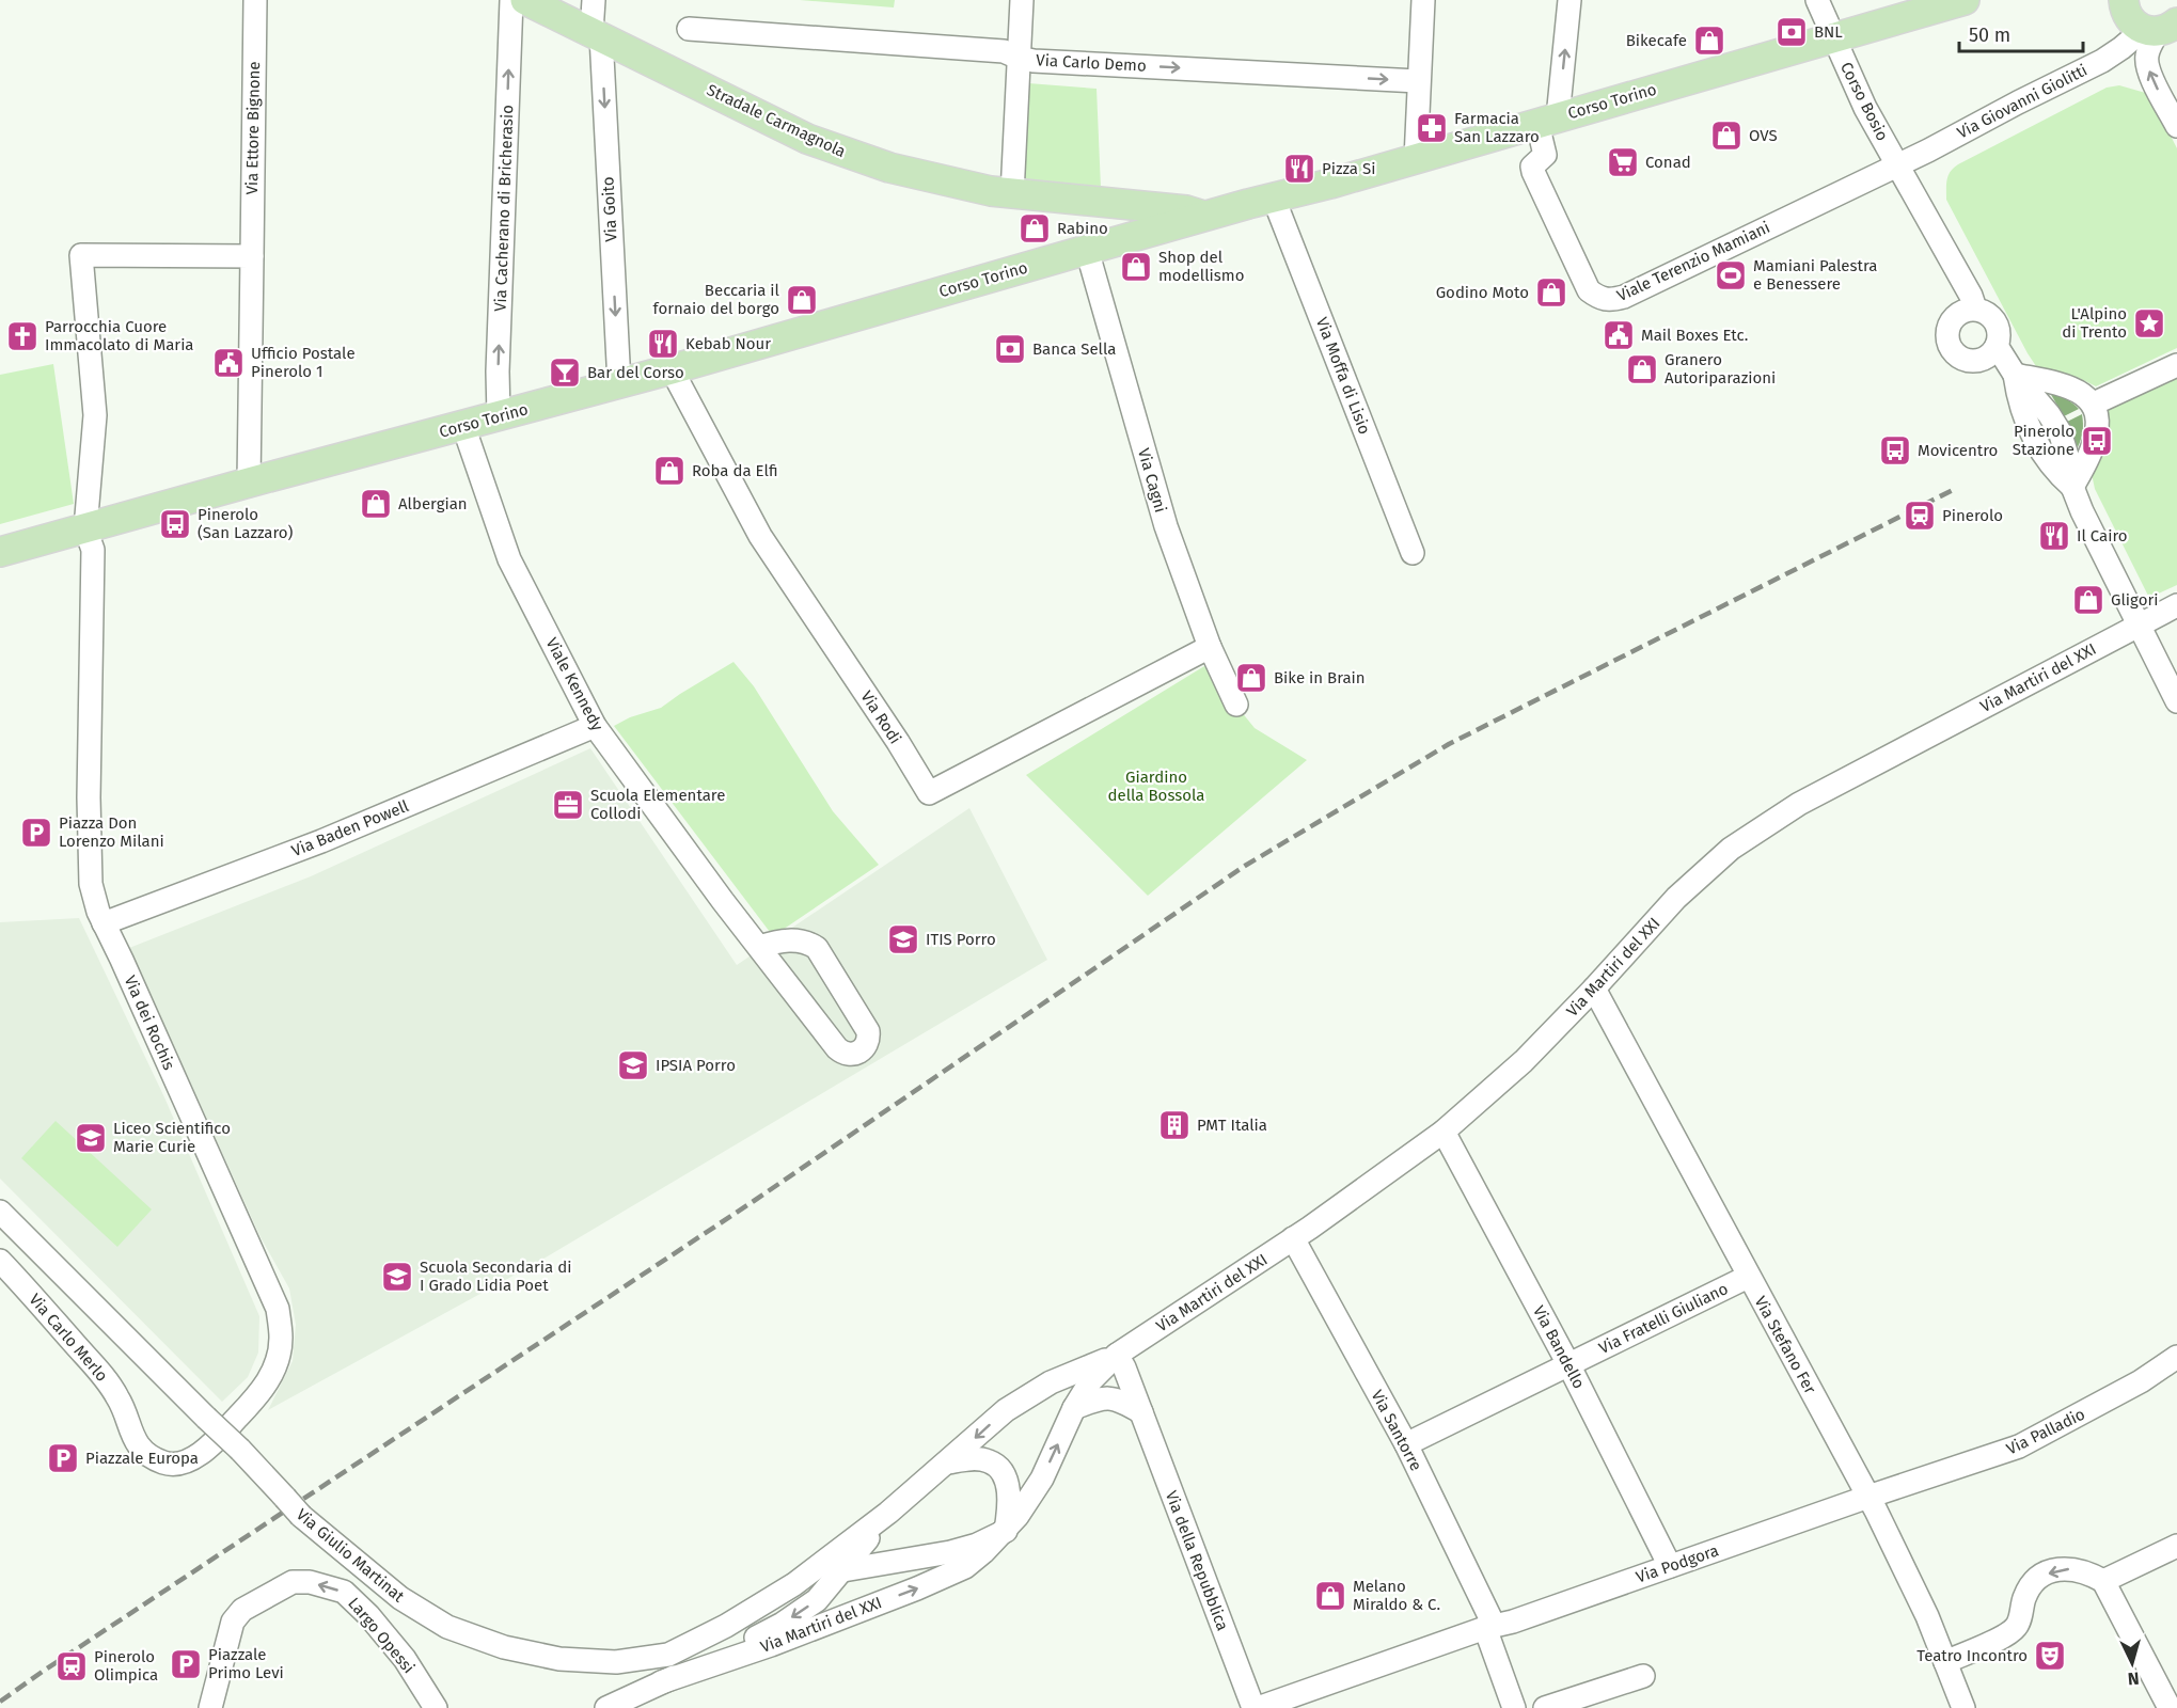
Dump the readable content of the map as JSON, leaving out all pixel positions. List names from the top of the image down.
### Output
{
  "streets": {
    "main road": ["Corso Torino", "Stradale Carmagnola"],
    "street": [
      "Via Carlo Demo",
      "Corso Bosio",
      "Via Giovanni Giolitti",
      "Via Ettore Bignone",
      "Via Cacherano di Bricherasio",
      "Via Goito",
      "Viale Terenzio Mamiani",
      "Via Moffa di Lisio",
      "Via Cagni",
      "Via Martiri del XXI",
      "Viale Kennedy",
      "Via Rodi",
      "Via Baden Powell",
      "Via dei Rochis",
      "Via Fratelli Giuliano",
      "Via Carlo Merlo",
      "Via Stefano Fer",
      "Via Bandello",
      "Via Santorre",
      "Via Palladio",
      "Via Giulio Martinat",
      "Via della Repubblica",
      "Via Podgora",
      "Largo Opessi"
    ]
  },
  "crossings": [
    ["Corso Torino", "Corso Bosio"],
    ["Corso Torino", "Stradale Carmagnola"],
    ["Corso Torino", "Via Ettore Bignone"],
    ["Corso Torino", "Via Cacherano di Bricherasio"],
    ["Corso Torino", "Via Goito"],
    ["Corso Torino", "Viale Terenzio Mamiani"],
    ["Corso Torino", "Via Moffa di Lisio"],
    ["Corso Torino", "Via Cagni"],
    ["Corso Torino", "Viale Kennedy"],
    ["Corso Torino", "Via Rodi"],
    ["Corso Torino", "Via dei Rochis"],
    ["Corso Bosio", "Via Giovanni Giolitti"],
    ["Corso Bosio", "Viale Terenzio Mamiani"],
    ["Via Giovanni Giolitti", "Viale Terenzio Mamiani"],
    ["Stradale Carmagnola", "Via Goito"],
    ["Via Ettore Bignone", "Via dei Rochis"],
    ["Via Cagni", "Via Rodi"],
    ["Via Martiri del XXI", "Via Stefano Fer"],
    ["Via Martiri del XXI", "Via Bandello"],
    ["Via Martiri del XXI", "Via Santorre"],
    ["Via Martiri del XXI", "Via Giulio Martinat"],
    ["Via Martiri del XXI", "Via della Repubblica"],
    ["Viale Kennedy", "Via Baden Powell"],
    ["Via Baden Powell", "Via dei Rochis"],
    ["Via dei Rochis", "Via Carlo Merlo"],
    ["Via Fratelli Giuliano", "Via Stefano Fer"],
    ["Via Fratelli Giuliano", "Via Bandello"],
    ["Via Fratelli Giuliano", "Via Santorre"],
    ["Via Stefano Fer", "Via Palladio"],
    ["Via Stefano Fer", "Via Podgora"],
    ["Via Bandello", "Via Podgora"],
    ["Via Santorre", "Via Podgora"],
    ["Via Palladio", "Via Podgora"],
    ["Via della Repubblica", "Via Podgora"]
  ],
  "one_way": ["Via Carlo Demo", "Via Cacherano di Bricherasio", "Via Goito"],
  "parks": ["Giardino della Bossola"],
  "places": {
    "bank": ["BNL", "Banca Sella"],
    "shop": [
      "Bikecafe",
      "OVS",
      "Rabino",
      "Shop del modellismo",
      "Godino Moto",
      "Beccaria il fornaio del borgo",
      "Granero Autoriparazioni",
      "Roba da Elfi",
      "Albergian",
      "Gligori",
      "Bike in Brain",
      "Melano Miraldo & C."
    ],
    "pharmacy": ["Farmacia San Lazzaro"],
    "supermarket": ["Conad"],
    "restaurant": ["Pizza Si", "Kebab Nour", "Il Cairo"],
    "sports": ["Mamiani Palestra e Benessere"],
    "place": ["L'Alpino di Trento"],
    "public building": ["Mail Boxes Etc.", "Ufficio Postale Pinerolo 1"],
    "church": ["Parrocchia Cuore Immacolato di Maria"],
    "bar": ["Bar del Corso"],
    "bus stop": ["Pinerolo Stazione", "Movicentro", "Pinerolo (San Lazzaro)"],
    "station": ["Pinerolo", "Pinerolo Olimpica"],
    "office": ["Scuola Elementare Collodi"],
    "parking": ["Piazza Don Lorenzo Milani", "Piazzale Europa", "Piazzale Primo Levi"],
    "school or university": [
      "ITIS Porro",
      "IPSIA Porro",
      "Liceo Scientifico Marie Curie",
      "Scuola Secondaria di I Grado Lidia Poet"
    ],
    "building": ["PMT Italia"],
    "theatre": ["Teatro Incontro"]
  },
  "scale_bar": "50 m",
  "north": "bottom"
}
